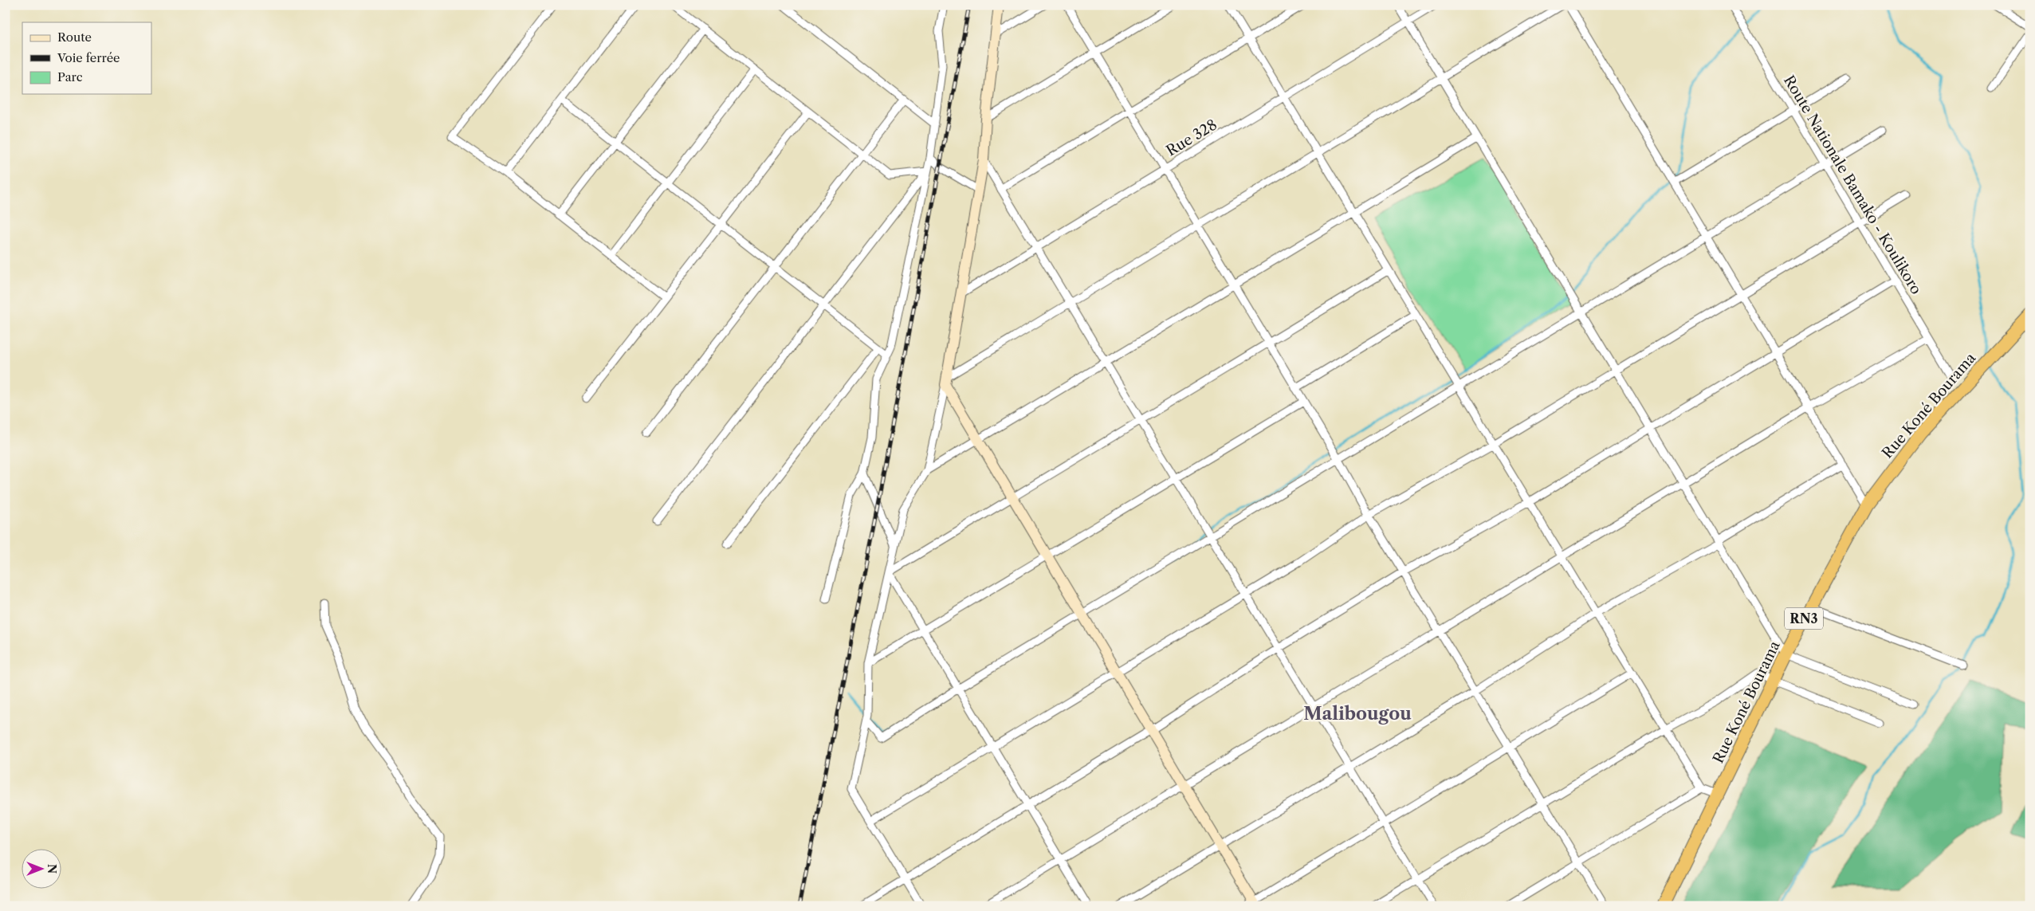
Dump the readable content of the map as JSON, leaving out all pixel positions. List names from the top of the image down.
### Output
{
  "streets": {
    "highway": ["Rue Koné Bourama", "RN3"],
    "street": ["Rue 328", "Route Nationale Bamako - Koulikoro"]
  },
  "districts": ["Malibougou"],
  "legend": ["Route", "Voie ferrée", "Parc"],
  "north": "right"
}
